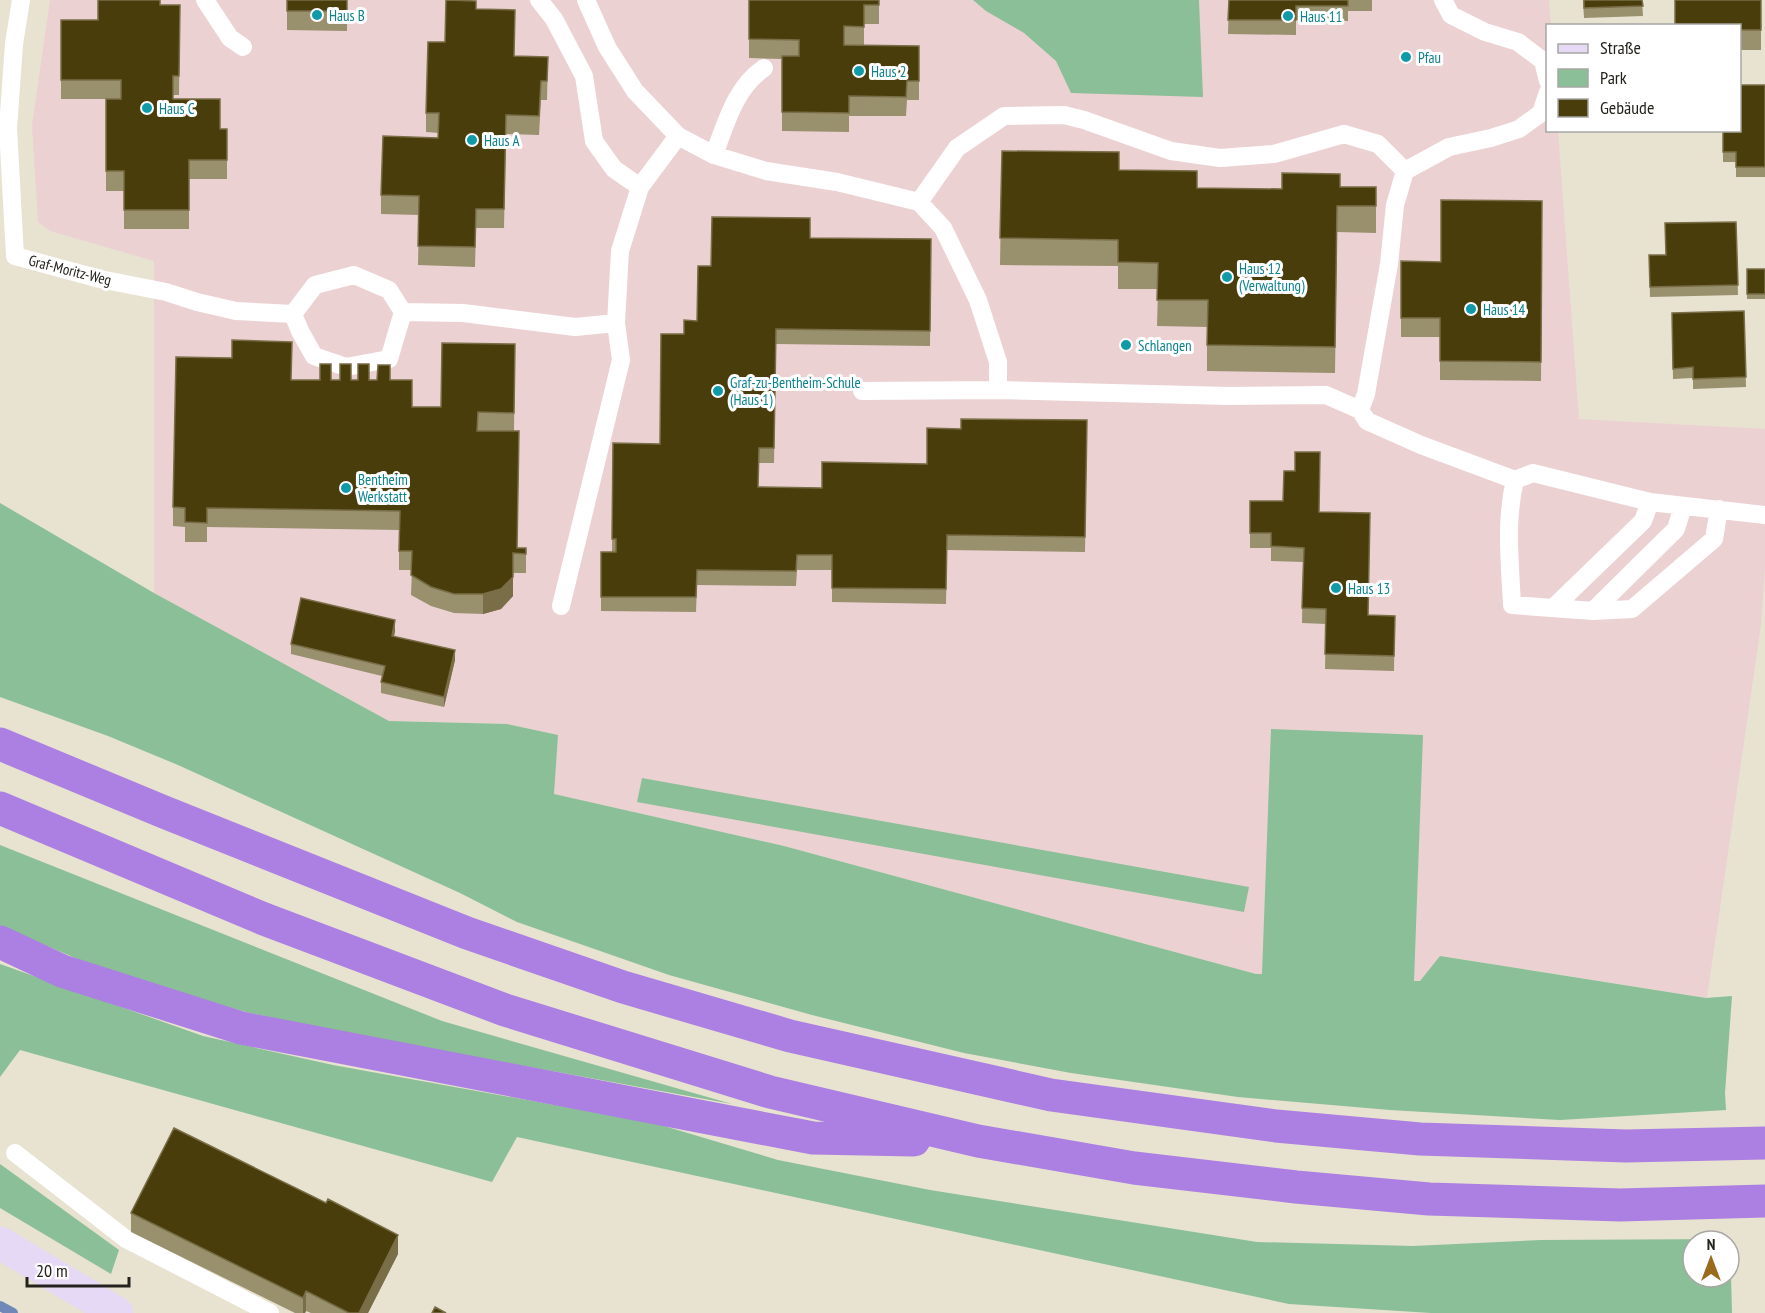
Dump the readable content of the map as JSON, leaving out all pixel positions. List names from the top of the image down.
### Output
{
  "streets": {
    "lane": ["Graf-Moritz-Weg"]
  },
  "places": [
    "Haus B",
    "Haus 11",
    "Pfau",
    "Haus 2",
    "Haus C",
    "Haus A",
    "Haus 12 (Verwaltung)",
    "Haus 14",
    "Schlangen",
    "Graf-zu-Bentheim-Schule (Haus 1)",
    "Bentheim Werkstatt",
    "Haus 13"
  ],
  "legend": ["Straße", "Park", "Gebäude"],
  "scale_bar": "20 m",
  "north": "top"
}
